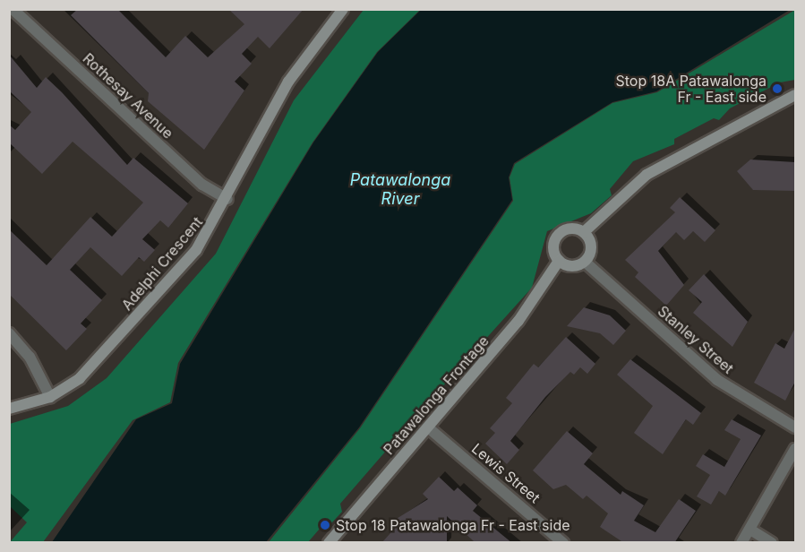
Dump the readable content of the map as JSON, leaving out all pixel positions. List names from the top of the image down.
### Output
{
  "streets": {
    "street": [
      "Rothesay Avenue",
      "Adelphi Crescent",
      "Stanley Street",
      "Patawalonga Frontage",
      "Lewis Street"
    ]
  },
  "crossings": [
    ["Rothesay Avenue", "Adelphi Crescent"],
    ["Stanley Street", "Patawalonga Frontage"],
    ["Patawalonga Frontage", "Lewis Street"]
  ],
  "water": ["Patawalonga River"],
  "places": ["Stop 18A Patawalonga Fr - East side", "Stop 18 Patawalonga Fr - East side"]
}
